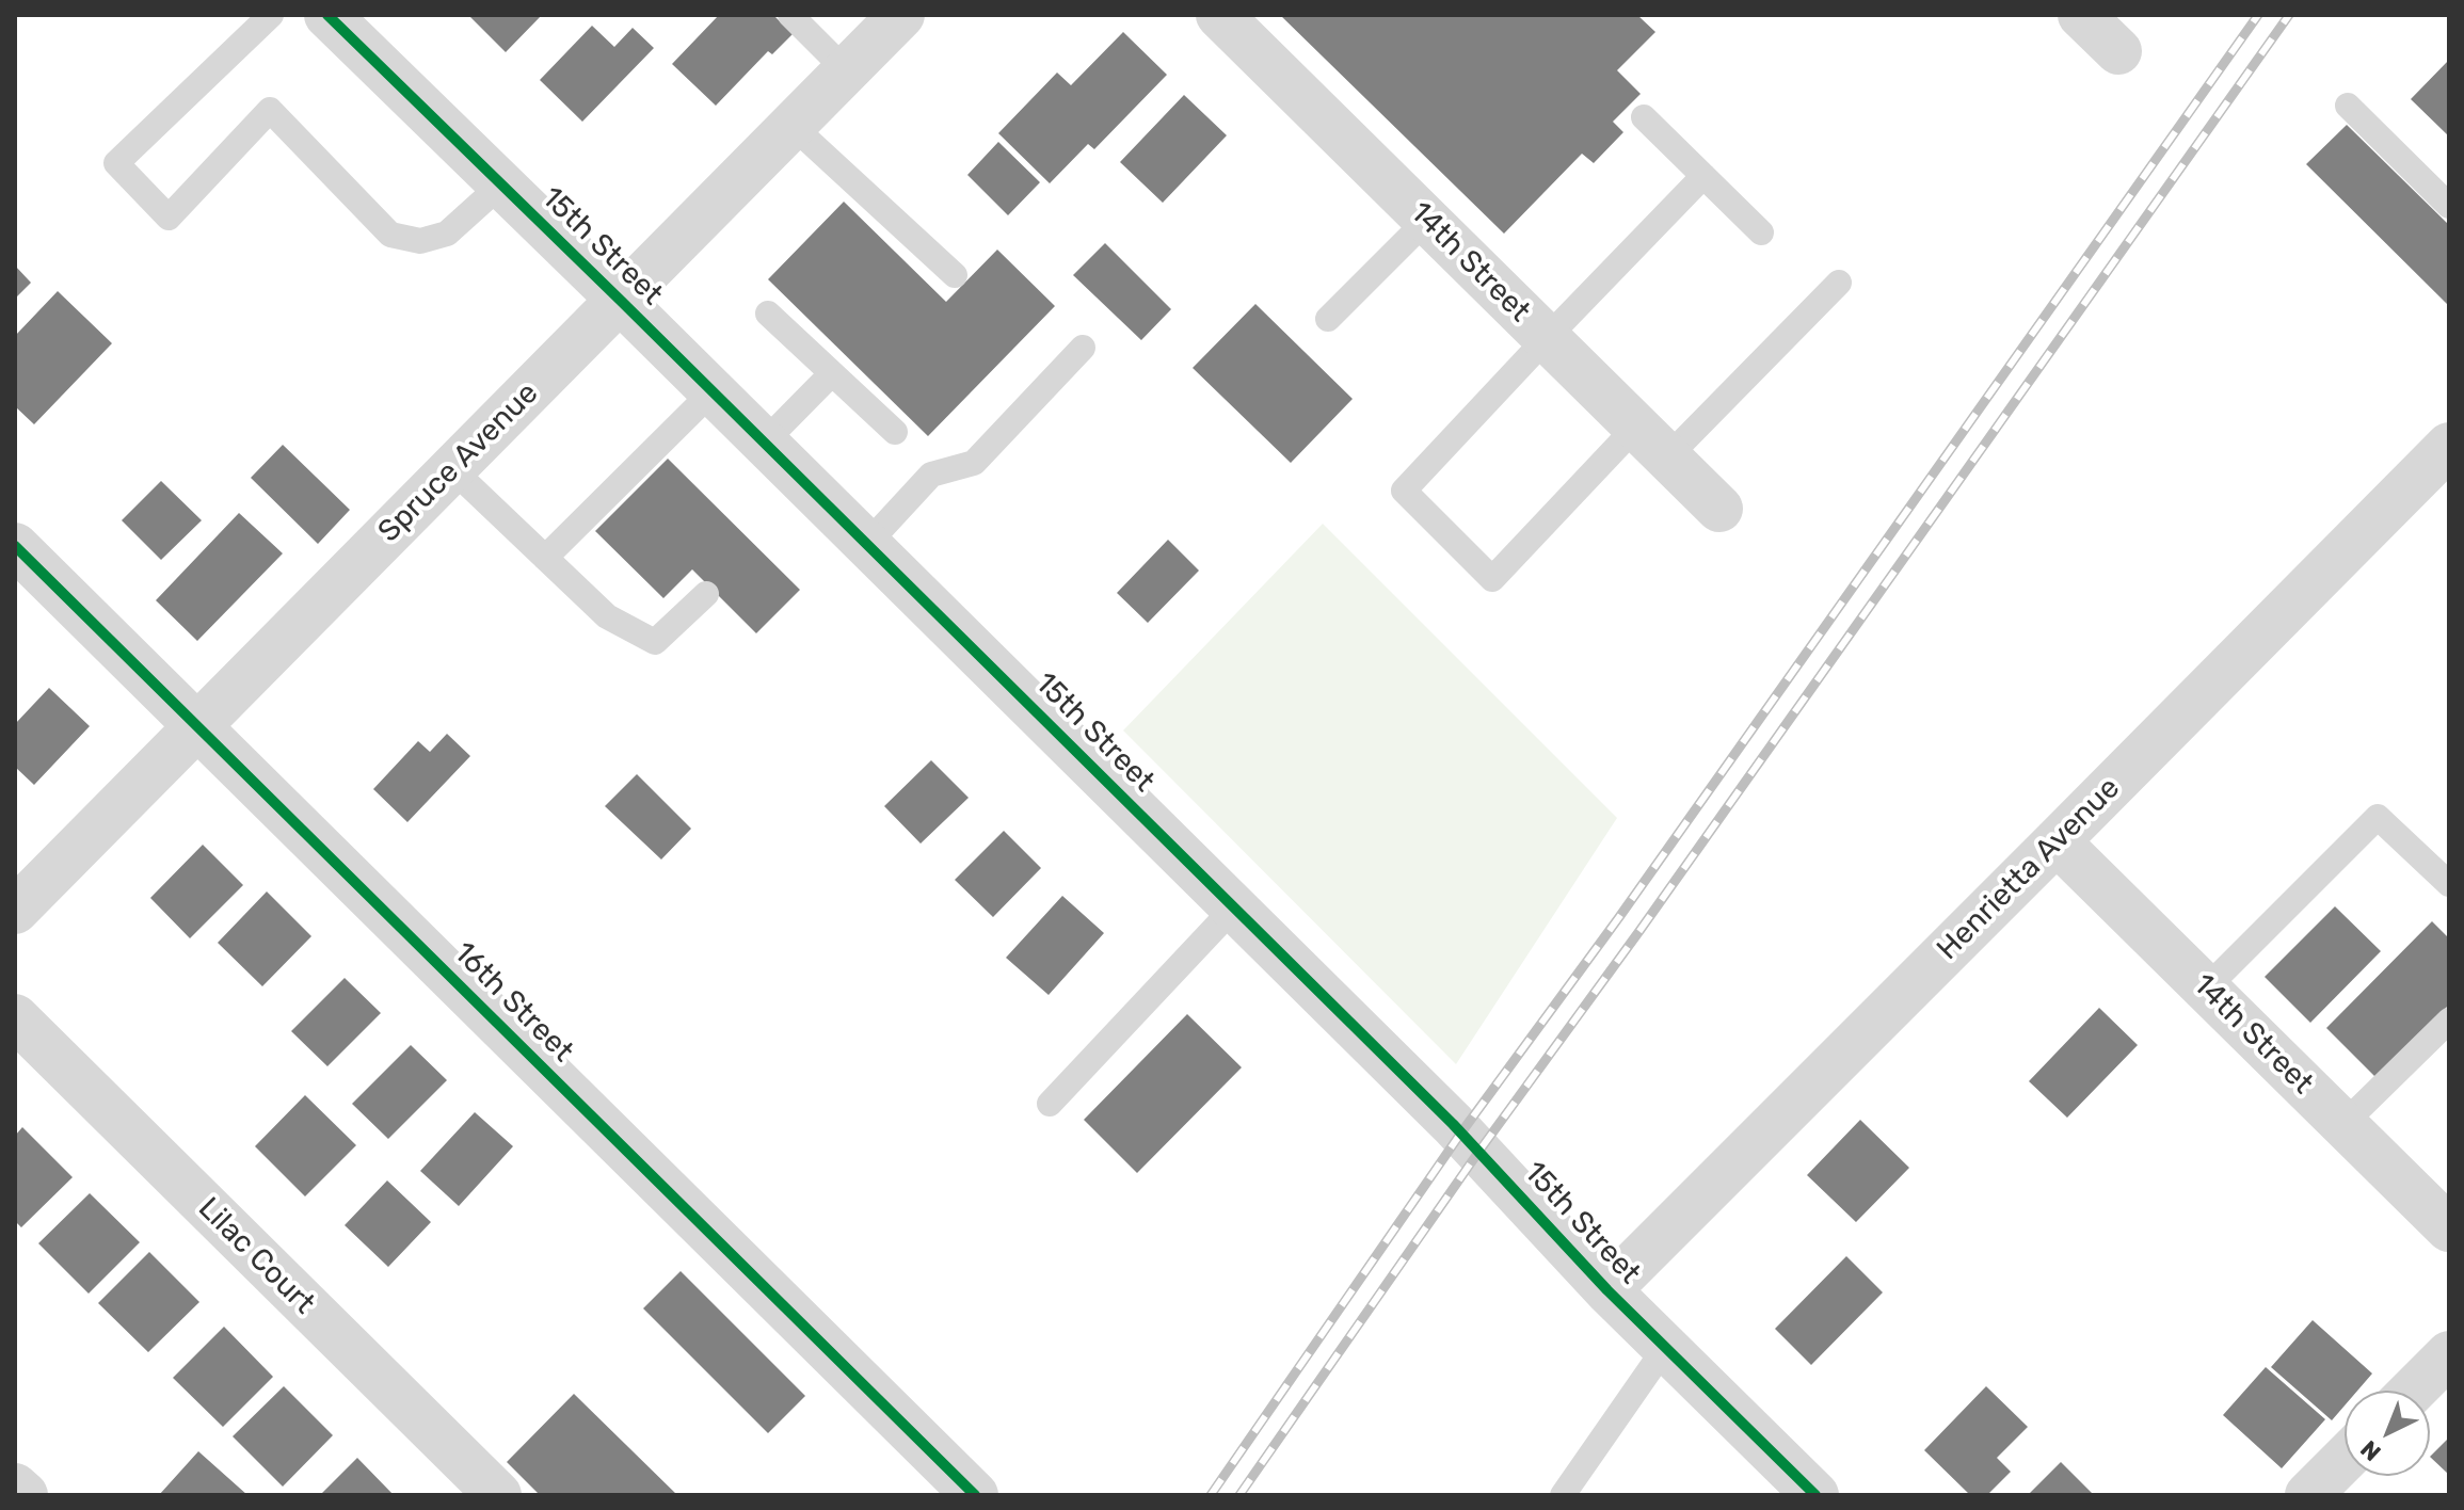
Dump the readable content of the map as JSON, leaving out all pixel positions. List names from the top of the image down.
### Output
{
  "streets": {
    "street": [
      "15th Street",
      "14th Street",
      "Spruce Avenue",
      "Henrietta Avenue",
      "16th Street",
      "Lilac Court"
    ]
  },
  "crossings": [
    ["15th Street", "Spruce Avenue"],
    ["15th Street", "Henrietta Avenue"],
    ["14th Street", "Henrietta Avenue"],
    ["Spruce Avenue", "16th Street"]
  ],
  "north": "bottom left"
}
